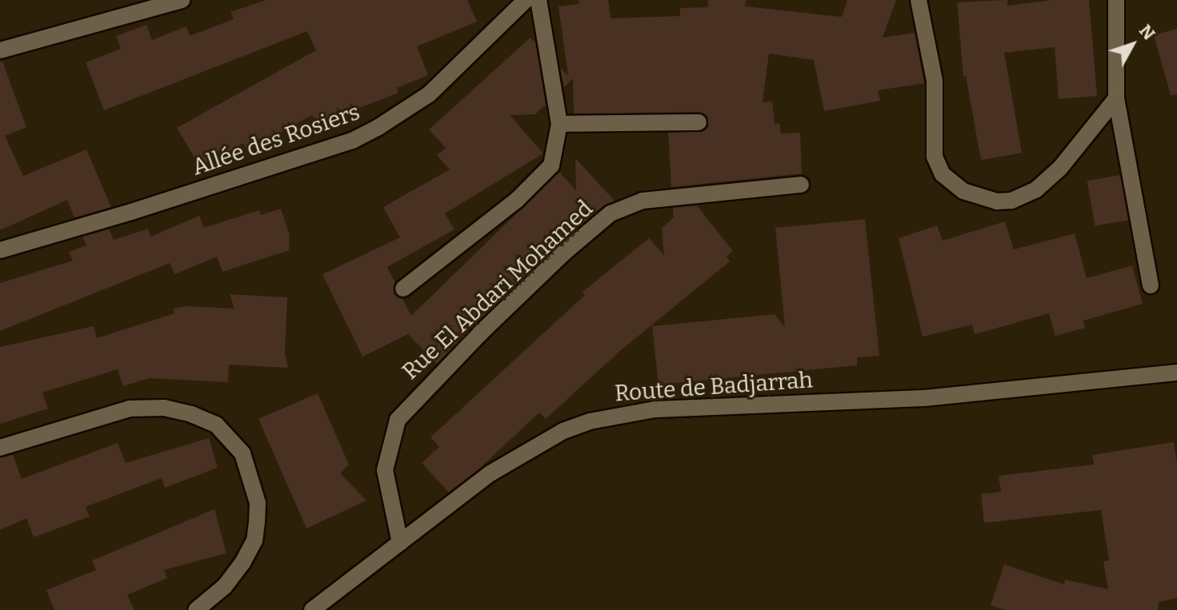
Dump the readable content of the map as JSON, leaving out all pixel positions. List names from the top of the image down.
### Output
{
  "streets": {
    "street": ["Allée des Rosiers", "Rue El Abdari Mohamed", "Route de Badjarrah"]
  },
  "crossings": [
    ["Rue El Abdari Mohamed", "Route de Badjarrah"]
  ],
  "north": "top right"
}
